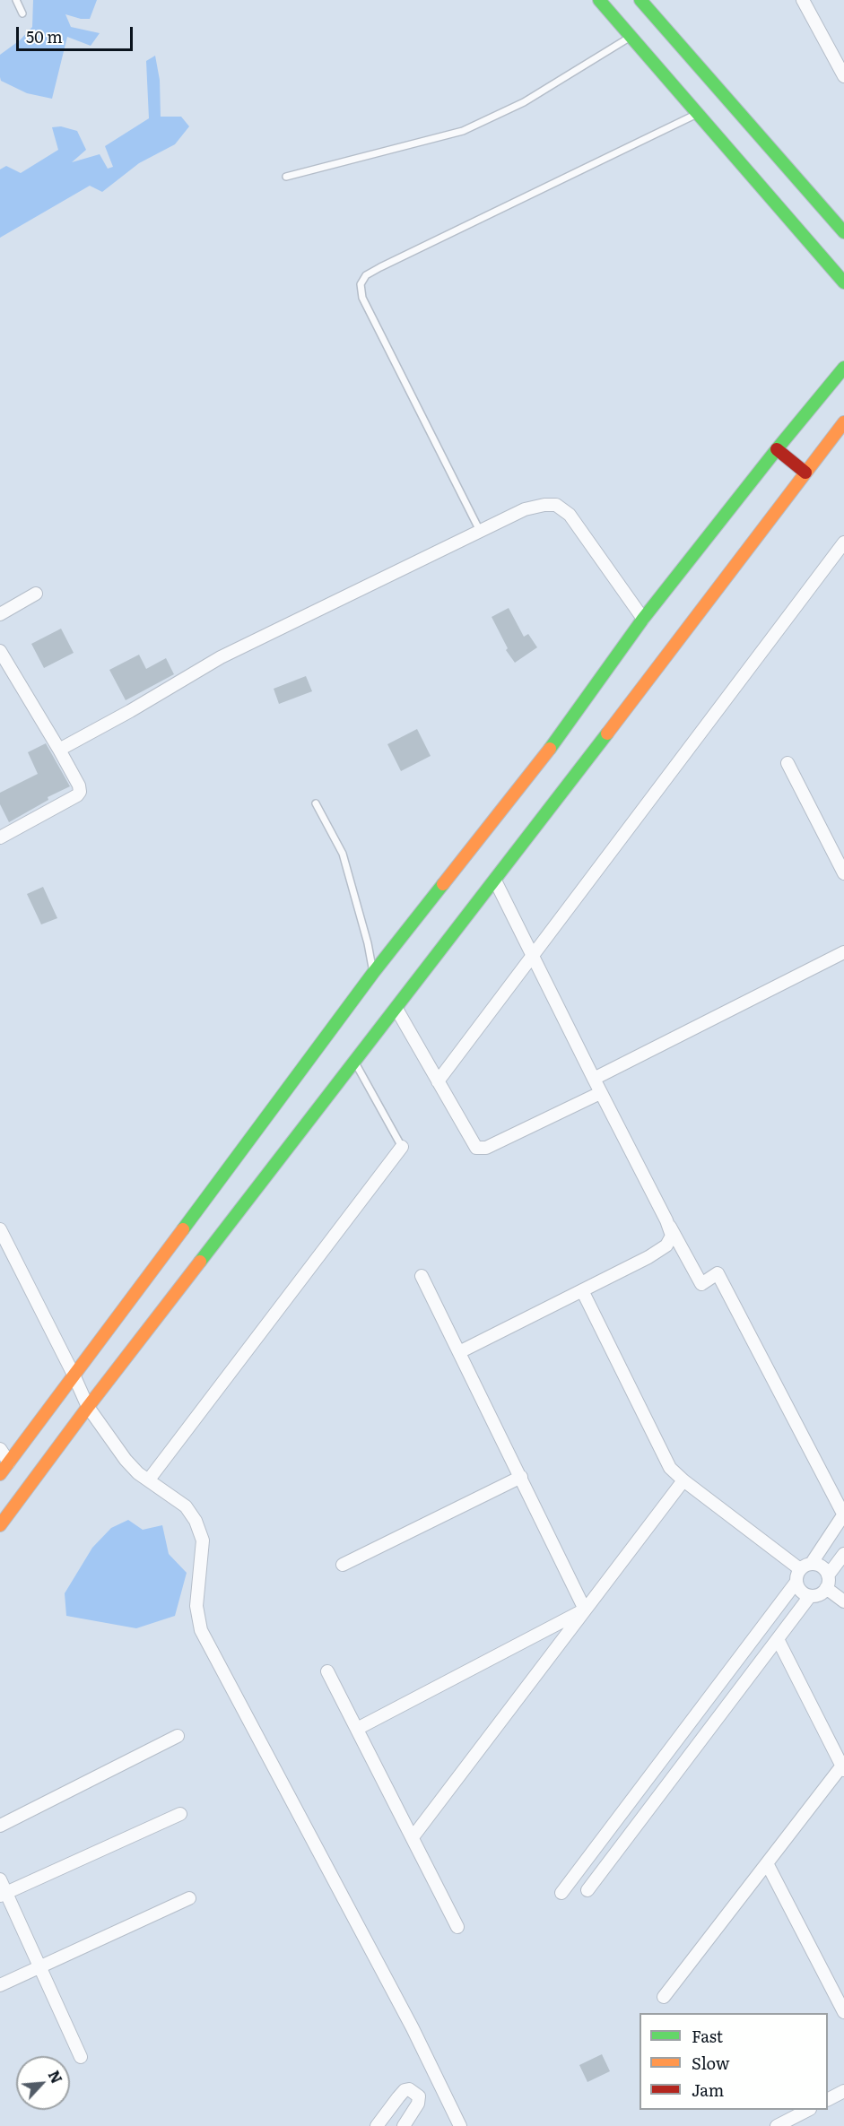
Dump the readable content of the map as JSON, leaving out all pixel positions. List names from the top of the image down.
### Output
{
  "legend": ["Fast", "Slow", "Jam"],
  "scale_bar": "50 m",
  "north": "top right"
}
